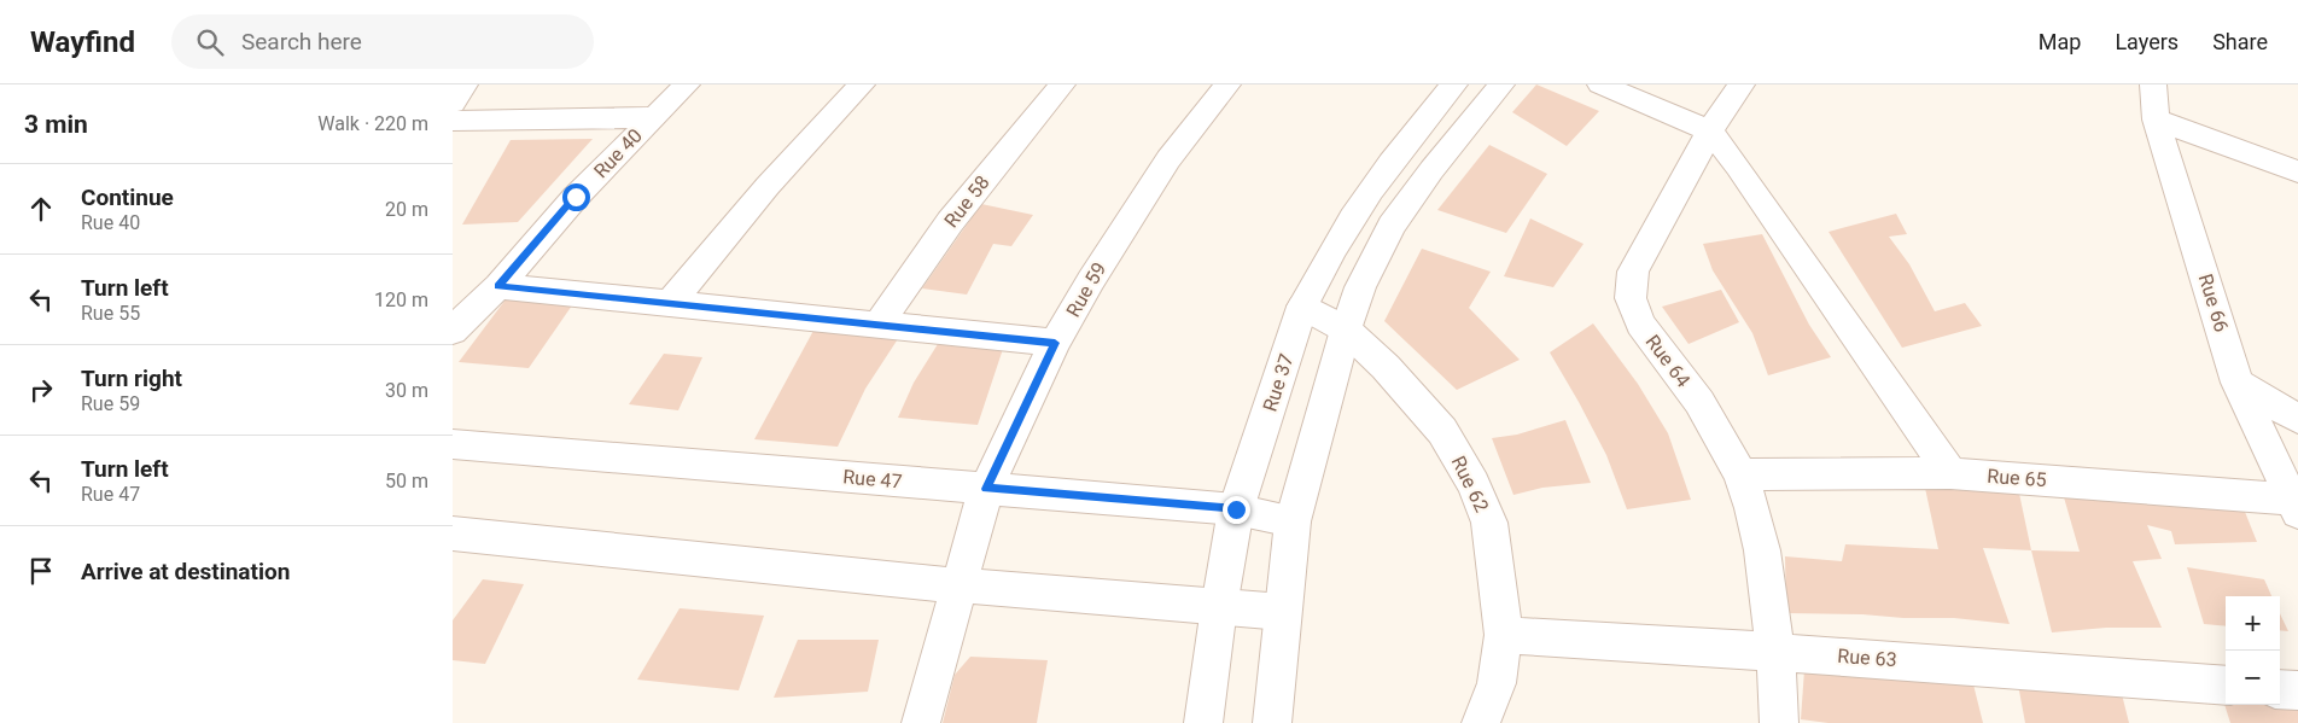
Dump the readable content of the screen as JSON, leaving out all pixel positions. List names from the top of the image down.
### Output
{
  "streets": {
    "street": [
      "Rue 40",
      "Rue 58",
      "Rue 59",
      "Rue 66",
      "Rue 64",
      "Rue 37",
      "Rue 65",
      "Rue 47",
      "Rue 62",
      "Rue 63"
    ]
  },
  "crossings": [
    ["Rue 59", "Rue 47"],
    ["Rue 66", "Rue 65"],
    ["Rue 64", "Rue 65"],
    ["Rue 64", "Rue 63"],
    ["Rue 37", "Rue 47"],
    ["Rue 37", "Rue 62"],
    ["Rue 62", "Rue 63"]
  ],
  "page": {
    "header": "Wayfind",
    "search": "Search here",
    "nav": ["Map", "Layers", "Share"],
    "heading": ["3 min", "Walk · 220 m"],
    "list": [
      ["Continue", "Rue 40", "20 m"],
      ["Turn left", "Rue 55", "120 m"],
      ["Turn right", "Rue 59", "30 m"],
      ["Turn left", "Rue 47", "50 m"],
      "Arrive at destination"
    ],
    "map_buttons": ["+", "−"]
  }
}
